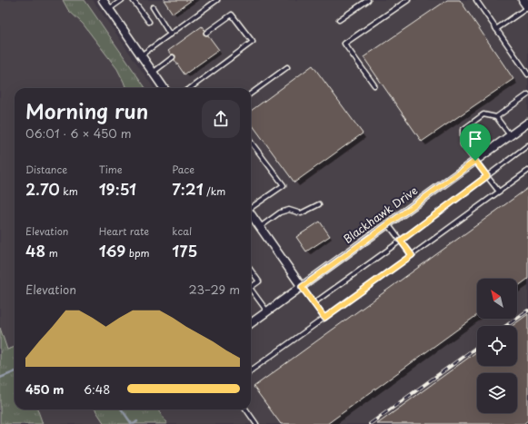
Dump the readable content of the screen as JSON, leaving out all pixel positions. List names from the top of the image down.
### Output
{
  "streets": {
    "street": ["Blackhawk Drive"]
  },
  "north": "top left",
  "page": {
    "heading": ["Morning run", "06:01 · 6 × 450 m"],
    "stats": [
      ["Distance", "2.70 km"],
      ["Time", "19:51"],
      ["Pace", "7:21 /km"],
      ["Elevation", "48 m"],
      ["Heart rate", "169 bpm"],
      ["kcal", "175"]
    ],
    "chart": ["Elevation", "23–29 m"],
    "list": [
      {
        "name": "450 m",
        "note": "6:48"
      }
    ]
  }
}
